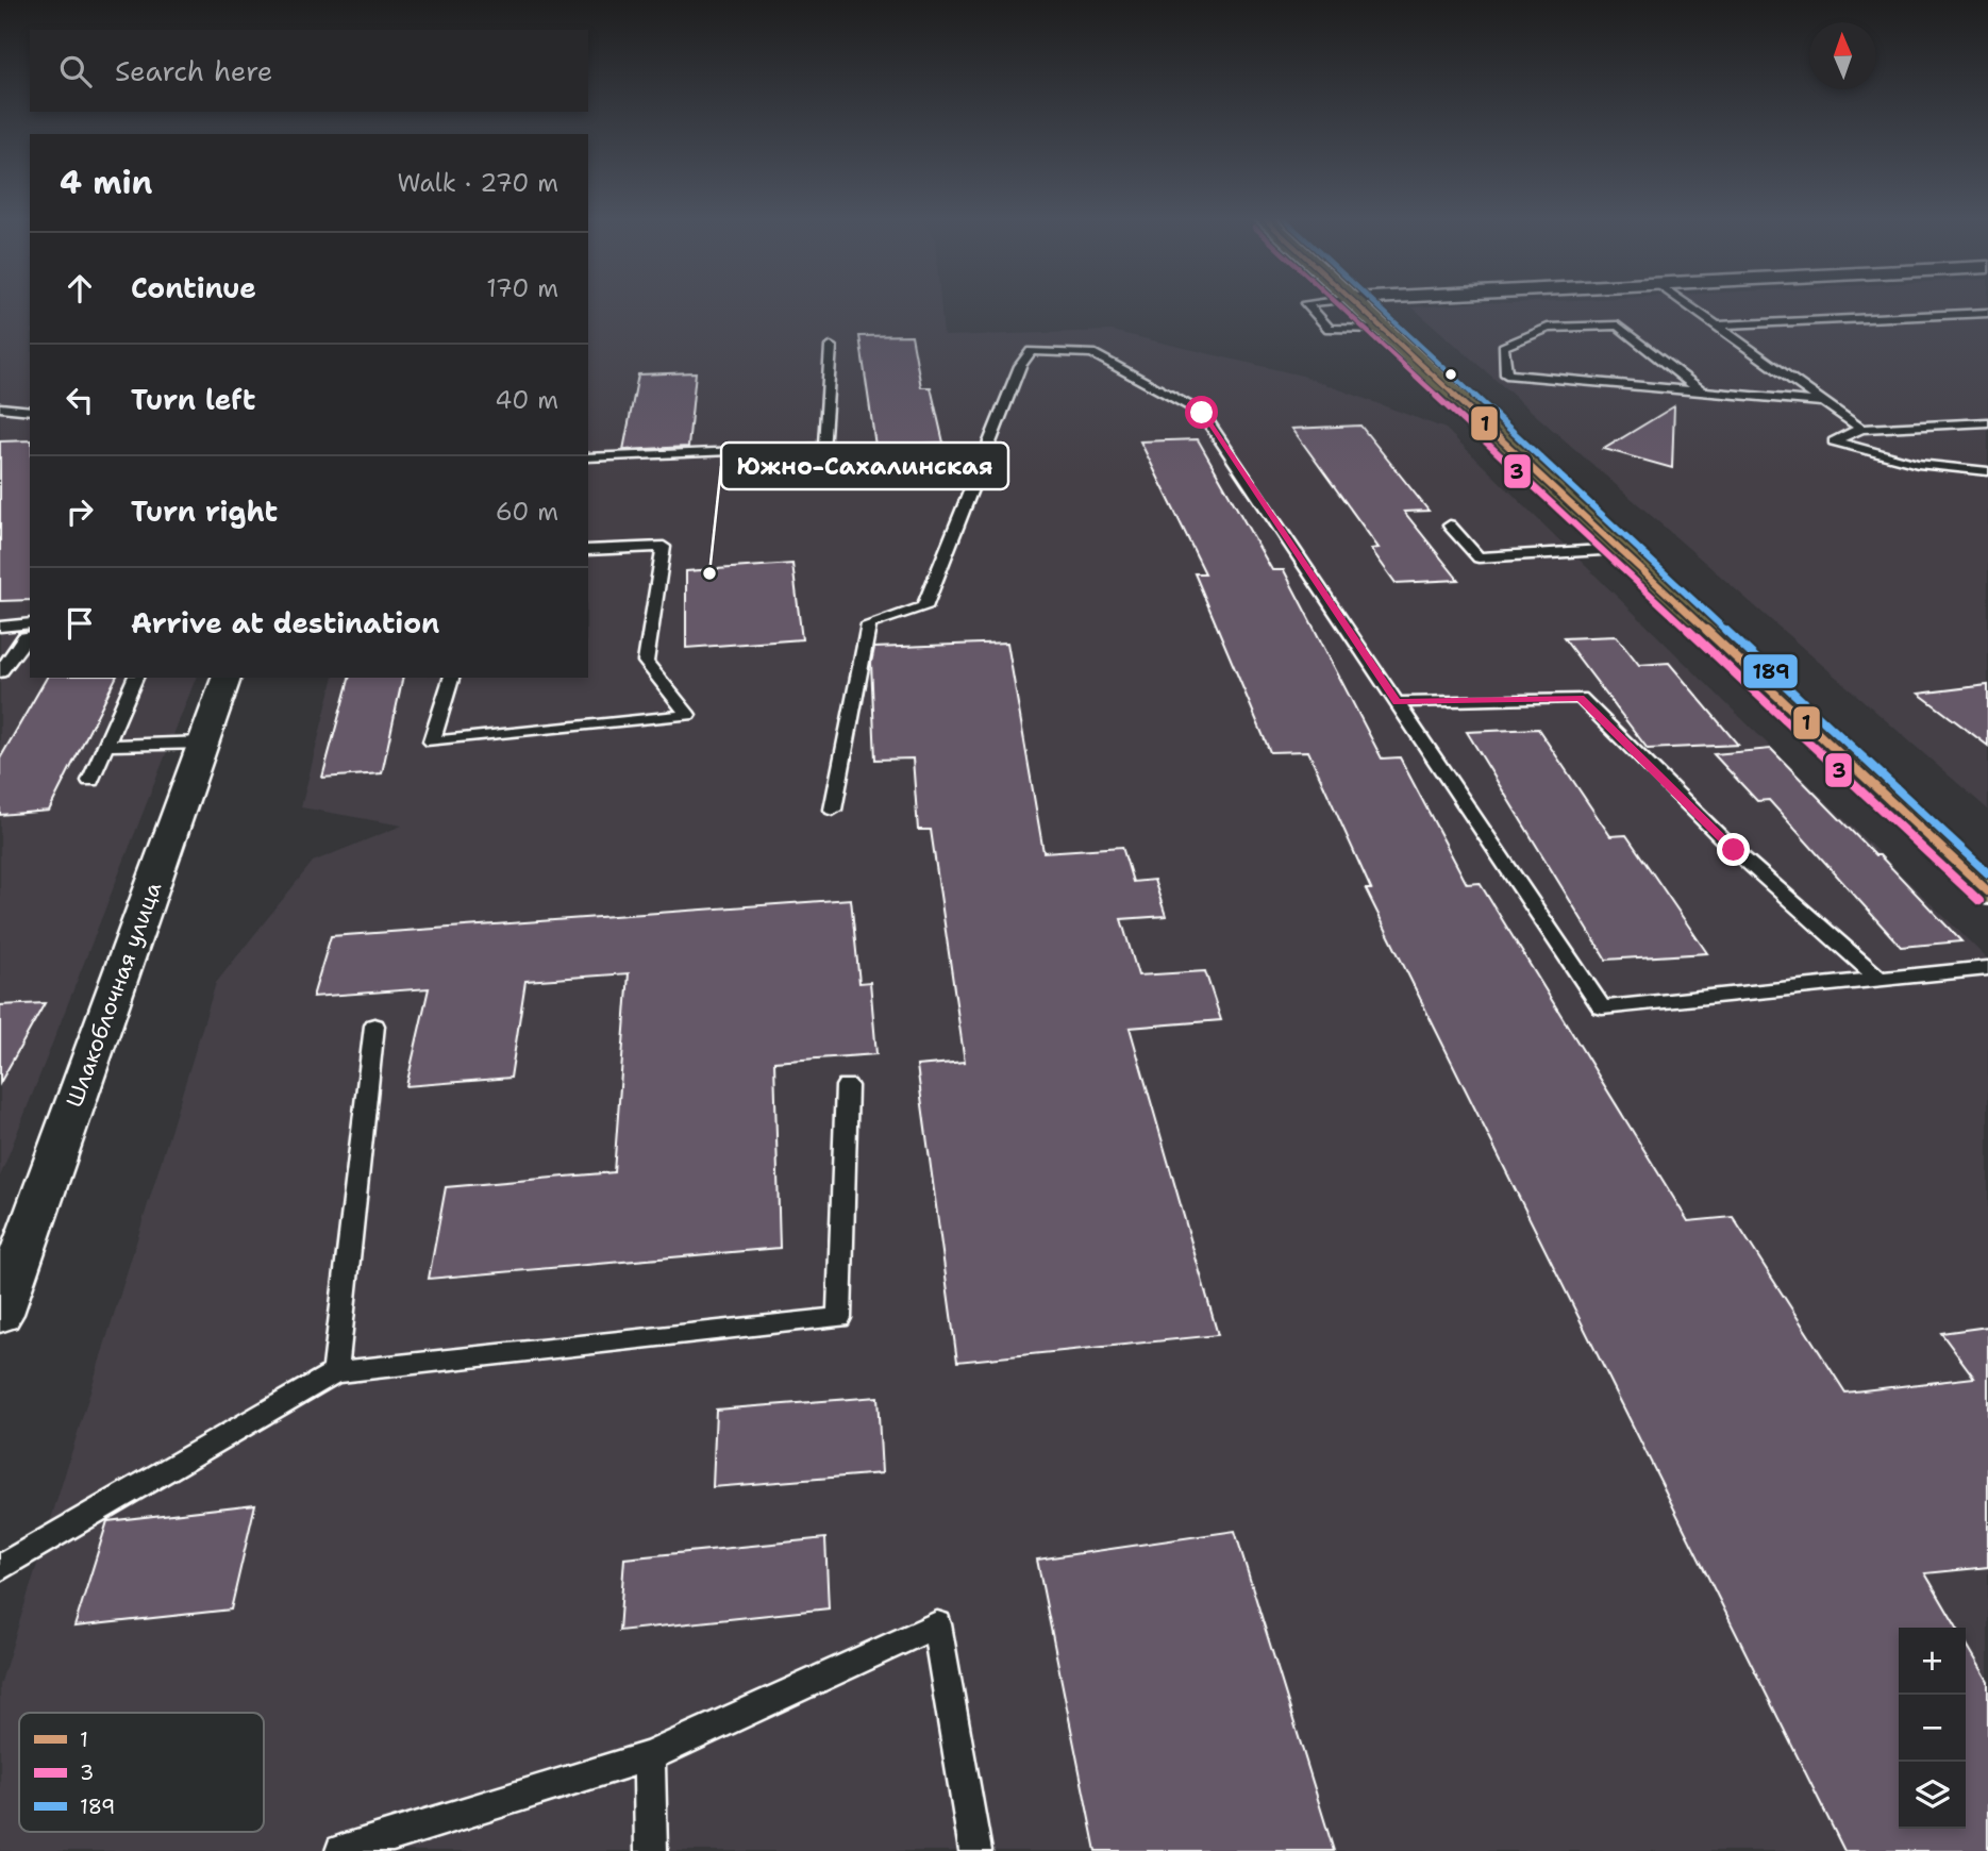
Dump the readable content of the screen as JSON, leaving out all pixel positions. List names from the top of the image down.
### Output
{
  "streets": {
    "street": ["Шлакоблочная улица"]
  },
  "places": ["Южно-Сахалинская"],
  "lines": ["transit line 1", "transit line 3", "transit line 189"],
  "legend": ["1", "3", "189"],
  "north": "top",
  "page": {
    "search": "Search here",
    "heading": ["4 min", "Walk · 270 m"],
    "list": [
      ["Continue", "170 m"],
      ["Turn left", "40 m"],
      ["Turn right", "60 m"],
      "Arrive at destination"
    ],
    "map_buttons": ["+", "−"]
  }
}
